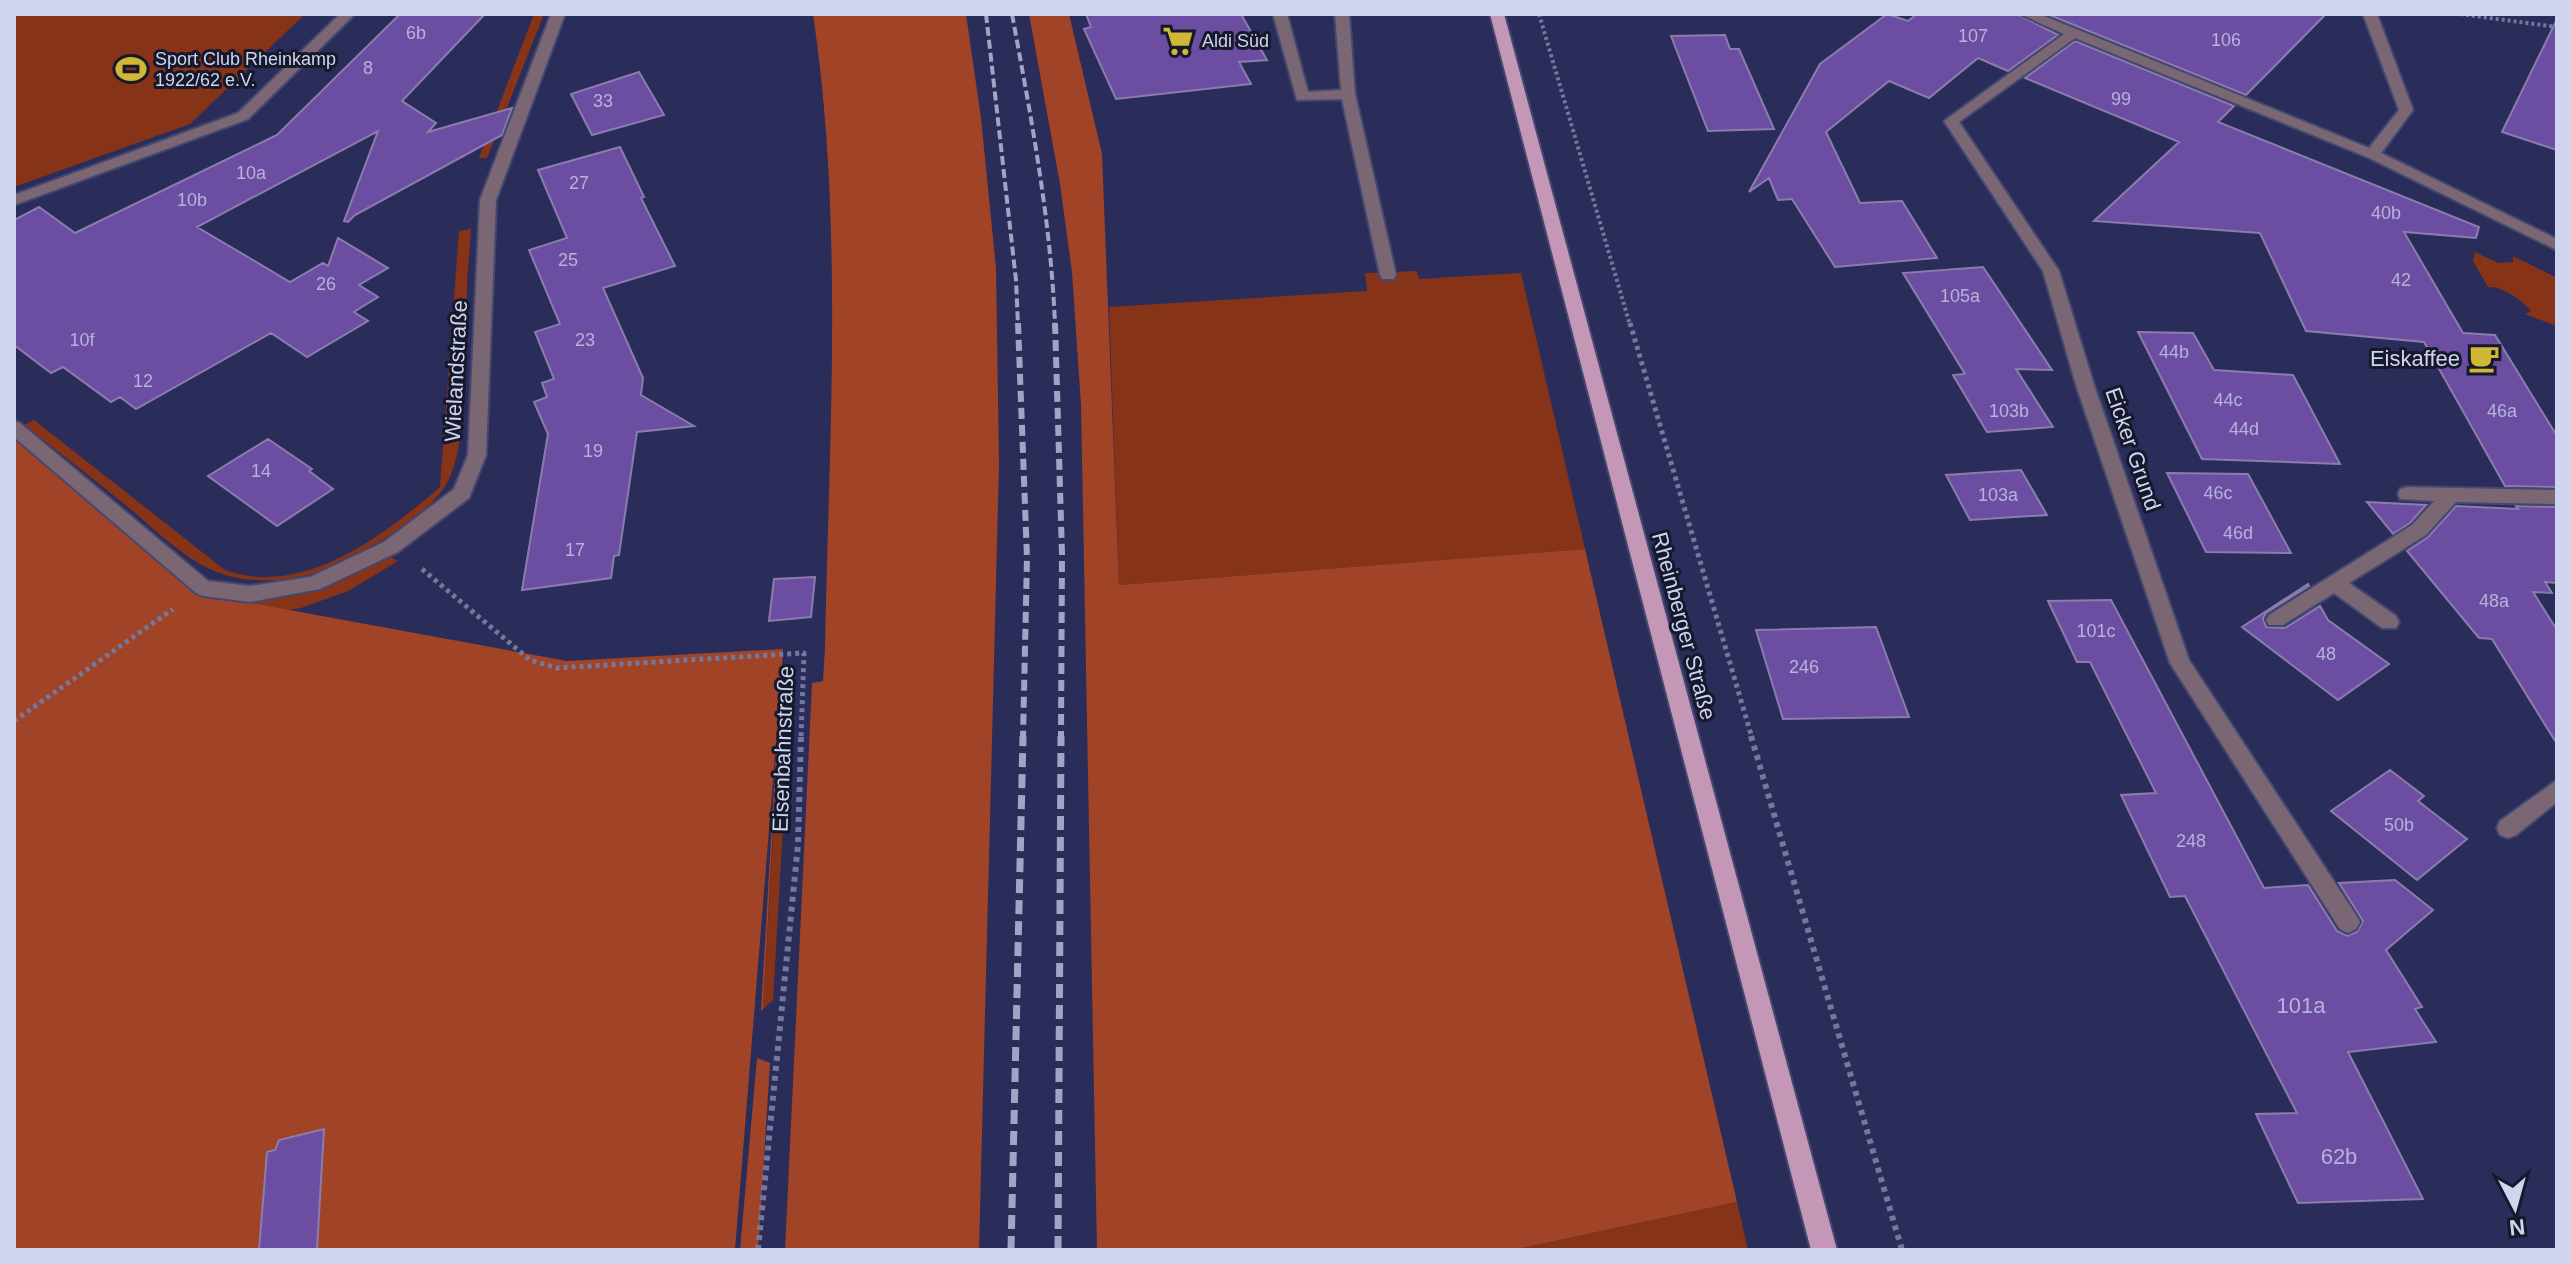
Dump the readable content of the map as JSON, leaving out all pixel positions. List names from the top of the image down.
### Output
{
  "streets": {
    "main road": ["Rheinberger Straße"],
    "street": ["Wielandstraße", "Eicker Grund"],
    "path": ["Eisenbahnstraße"]
  },
  "crossings": [
    ["Wielandstraße", "Eisenbahnstraße"]
  ],
  "places": {
    "supermarket": ["Aldi Süd"],
    "sports": ["Sport Club Rheinkamp 1922/62 e.V."],
    "cafe": ["Eiskaffee"]
  },
  "house_numbers": [
    "6b",
    "107",
    "106",
    "8",
    "99",
    "33",
    "10a",
    "27",
    "10b",
    "40b",
    "25",
    "42",
    "26",
    "105a",
    "10f",
    "23",
    "44b",
    "12",
    "44c",
    "103b",
    "46a",
    "44d",
    "19",
    "14",
    "46c",
    "103a",
    "46d",
    "17",
    "48a",
    "101c",
    "48",
    "246",
    "50b",
    "248",
    "101a",
    "62b"
  ],
  "north": "bottom"
}
